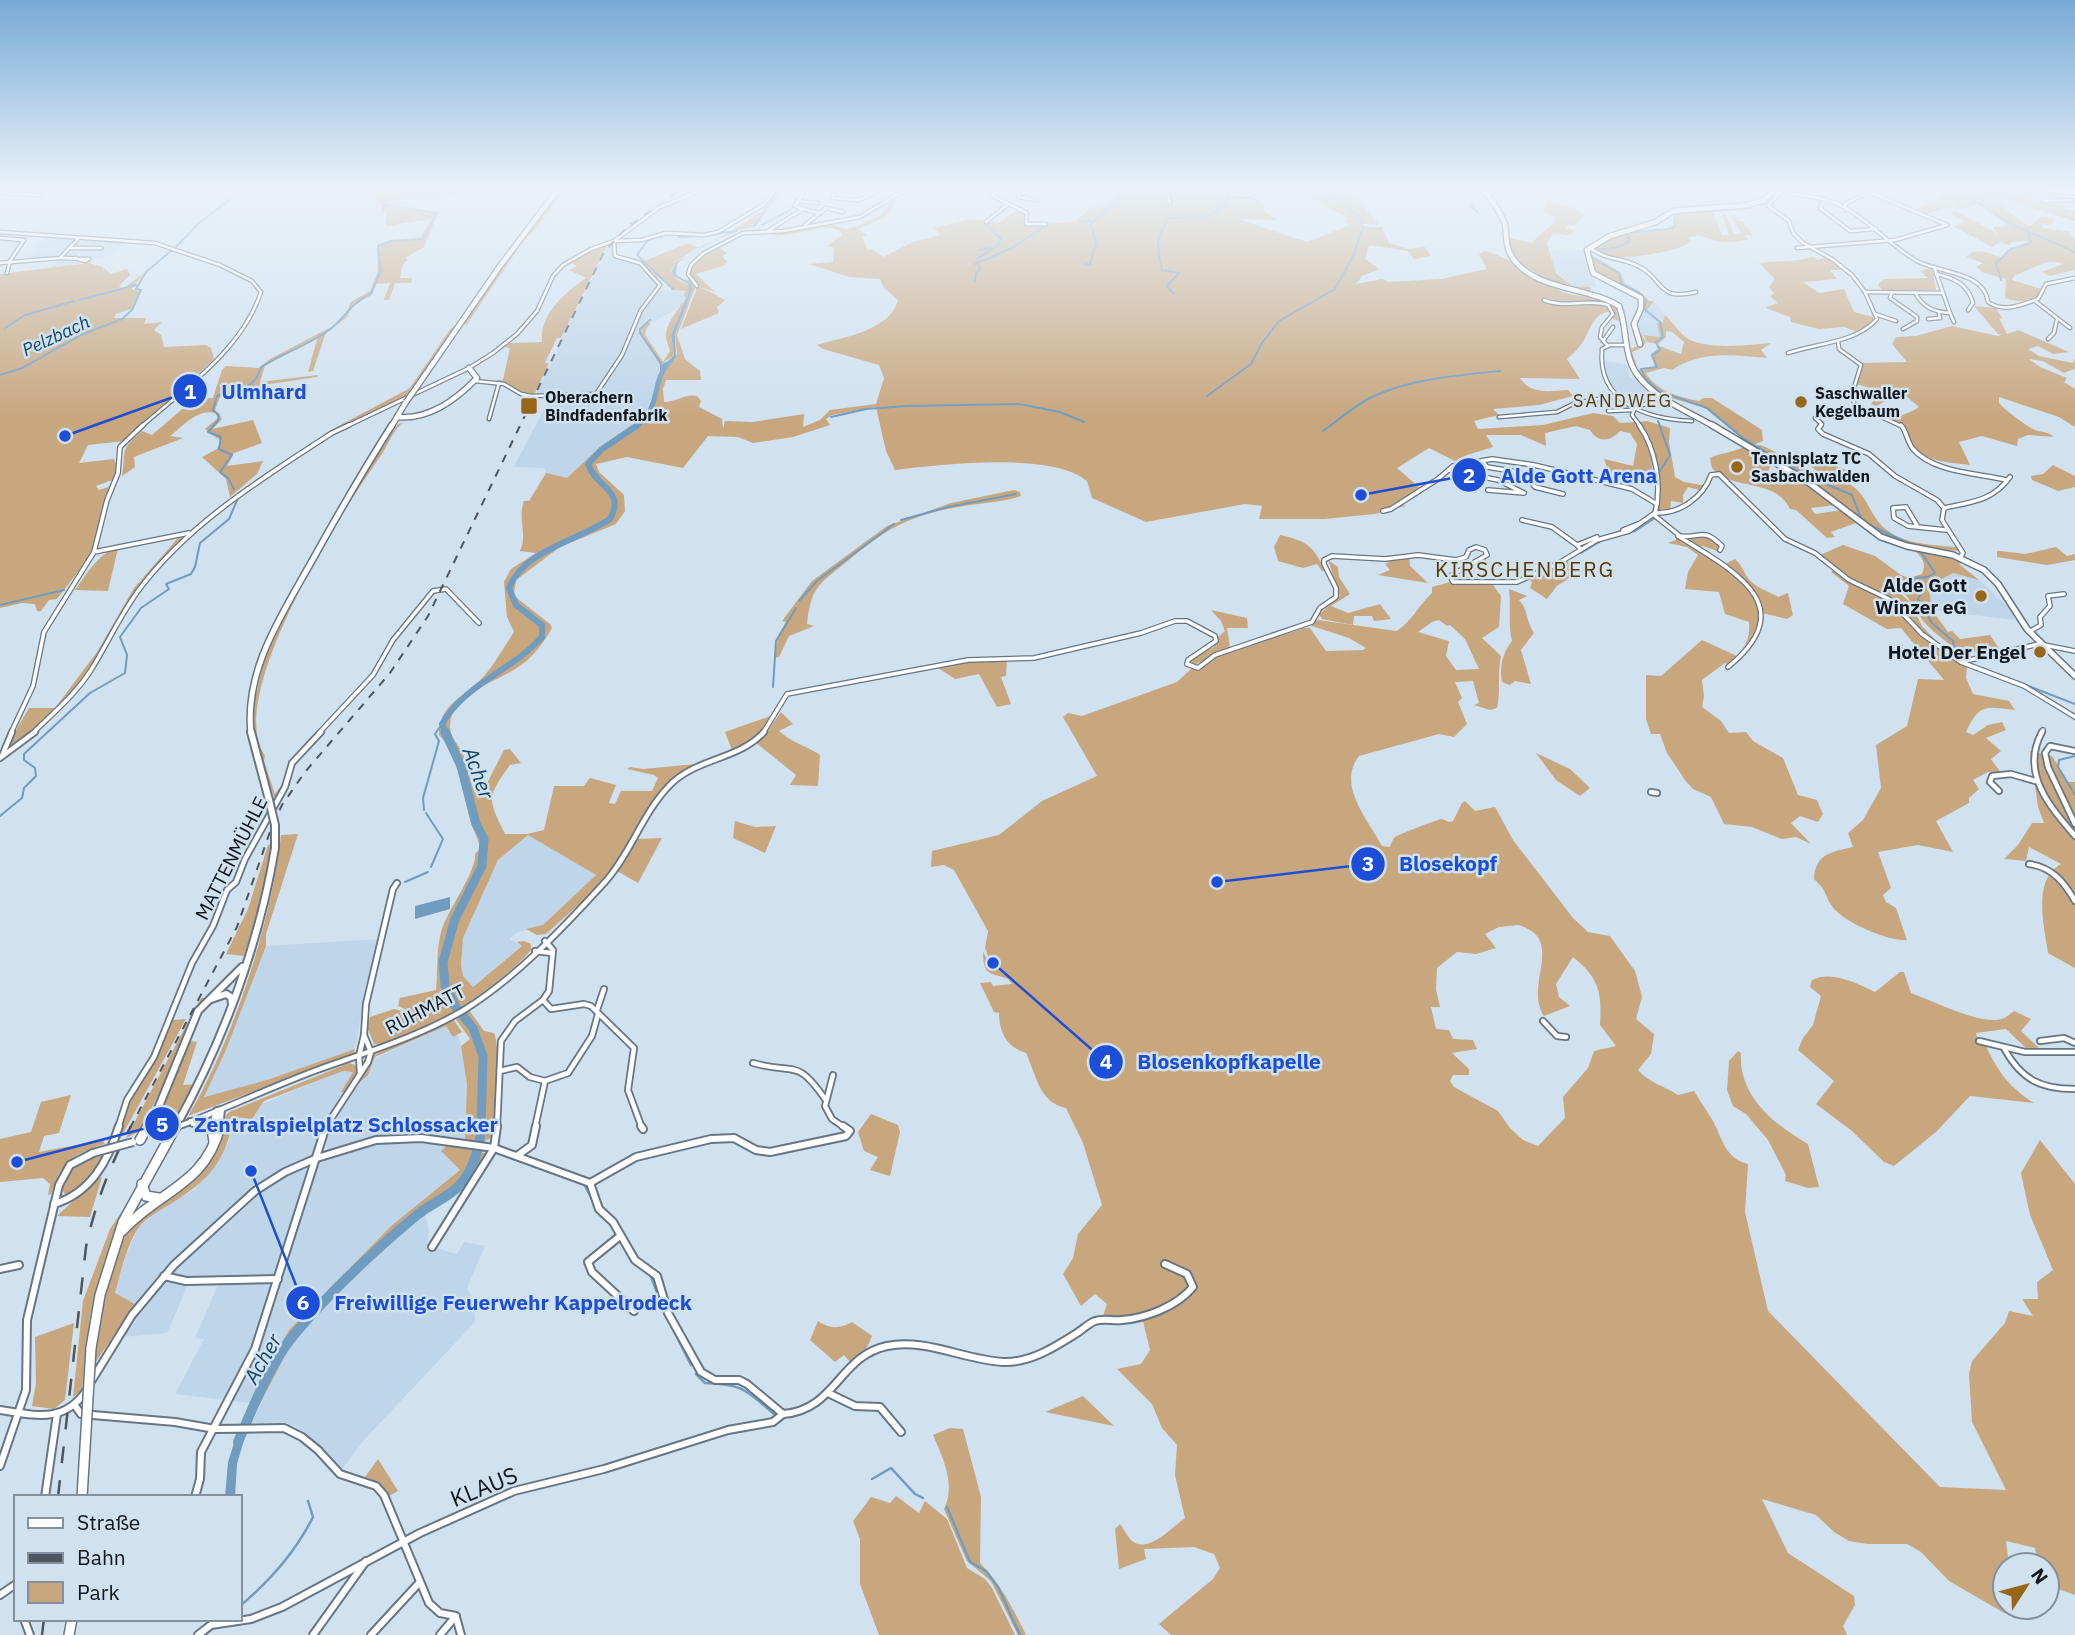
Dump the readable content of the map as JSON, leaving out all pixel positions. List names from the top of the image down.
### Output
{
  "streets": {
    "street": ["MATTENMÜHLE", "RUHMATT", "KLAUS"]
  },
  "districts": ["SANDWEG", "KIRSCHENBERG"],
  "water": ["Pelzbach", "Acher"],
  "places": {
    "other": [
      "Saschwaller Kegelbaum",
      "Ulmhard",
      "Tennisplatz TC Sasbachwalden",
      "Alde Gott Arena",
      "Alde Gott Winzer eG",
      "Hotel Der Engel",
      "Blosekopf",
      "Blosenkopfkapelle",
      "Zentralspielplatz Schlossacker",
      "Freiwillige Feuerwehr Kappelrodeck"
    ],
    "transit": ["Oberachern Bindfadenfabrik"]
  },
  "legend": ["Straße", "Bahn", "Park"],
  "north": "top right"
}
